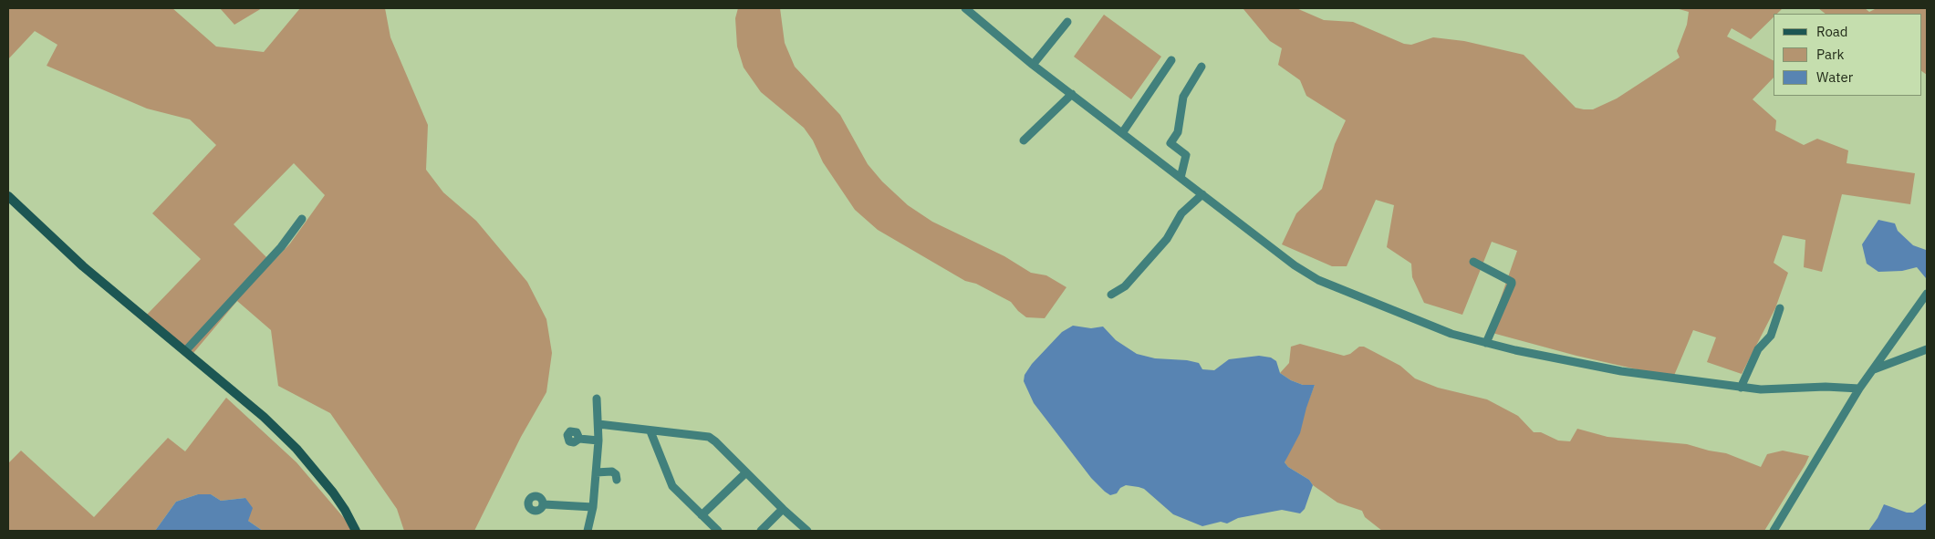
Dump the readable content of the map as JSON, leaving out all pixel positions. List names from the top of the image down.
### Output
{
  "legend": ["Road", "Park", "Water"]
}
